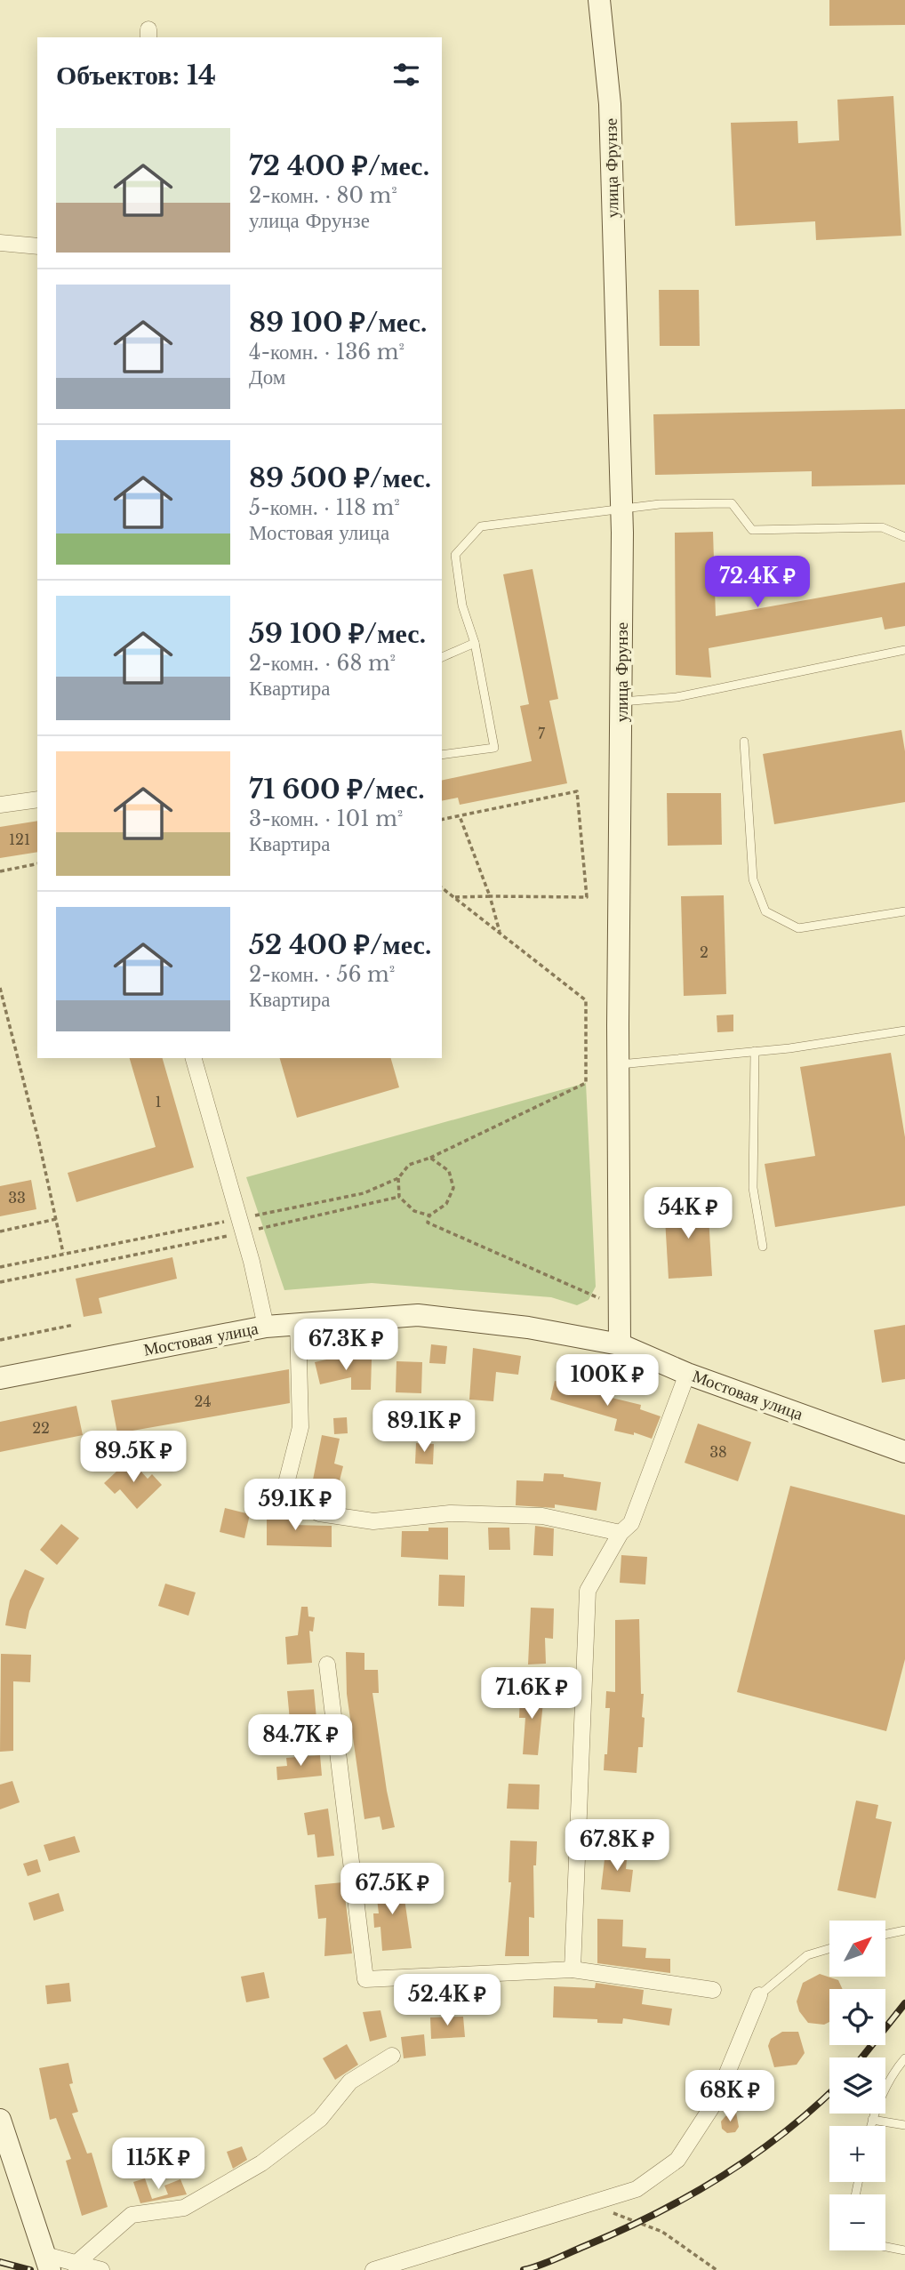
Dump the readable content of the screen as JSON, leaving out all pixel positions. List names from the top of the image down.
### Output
{
  "streets": {
    "street": ["улица Фрунзе", "Мостовая улица"]
  },
  "crossings": [
    ["улица Фрунзе", "Мостовая улица"]
  ],
  "house_numbers": [
    "7",
    "121",
    "2",
    "1",
    "33",
    "24",
    "22",
    "38"
  ],
  "north": "top right",
  "page": {
    "heading": "Объектов: 14",
    "list": [
      {
        "name": "72 400 ₽/мес.",
        "note": "2-комн. · 80 m² · улица Фрунзе"
      },
      {
        "name": "89 100 ₽/мес.",
        "note": "4-комн. · 136 m² · Дом"
      },
      {
        "name": "89 500 ₽/мес.",
        "note": "5-комн. · 118 m² · Мостовая улица"
      },
      {
        "name": "59 100 ₽/мес.",
        "note": "2-комн. · 68 m² · Квартира"
      },
      {
        "name": "71 600 ₽/мес.",
        "note": "3-комн. · 101 m² · Квартира"
      },
      {
        "name": "52 400 ₽/мес.",
        "note": "2-комн. · 56 m² · Квартира"
      }
    ],
    "price": [
      "72.4K ₽",
      "54K ₽",
      "67.3K ₽",
      "100K ₽",
      "89.1K ₽",
      "89.5K ₽",
      "59.1K ₽",
      "71.6K ₽",
      "84.7K ₽",
      "67.8K ₽",
      "67.5K ₽",
      "52.4K ₽",
      "68K ₽",
      "115K ₽"
    ],
    "map_buttons": ["+", "−"]
  }
}
